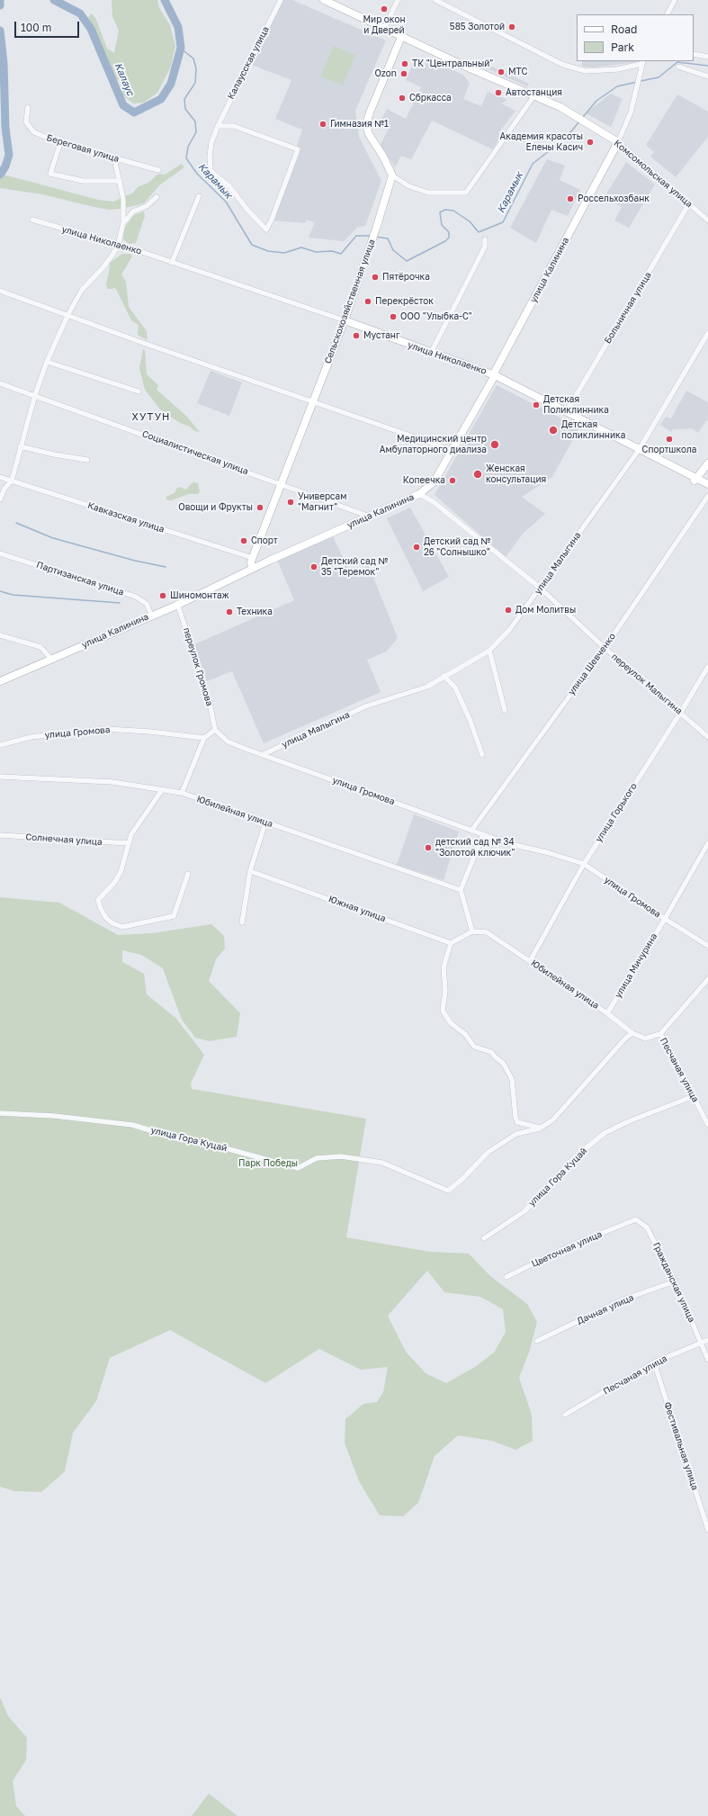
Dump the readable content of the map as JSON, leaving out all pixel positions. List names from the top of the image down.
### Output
{
  "streets": {
    "main road": [
      "Комсомольская улица",
      "улица Николаенко",
      "улица Калинина",
      "Сельскохозяйственная улица"
    ],
    "street": [
      "Калаусская улица",
      "Береговая улица",
      "Больничная улица",
      "Социалистическая улица",
      "Кавказская улица",
      "улица Малыгина",
      "Партизанская улица",
      "улица Шевченко",
      "переулок Громова",
      "переулок Малыгина",
      "улица Громова",
      "Юбилейная улица",
      "улица Горького",
      "Солнечная улица",
      "Южная улица",
      "улица Мичурина",
      "Песчаная улица",
      "улица Гора Куцай",
      "Цветочная улица",
      "Гражданская улица",
      "Дачная улица",
      "Фестивальная улица"
    ]
  },
  "crossings": [
    ["Комсомольская улица", "улица Калинина"],
    ["Комсомольская улица", "Больничная улица"],
    ["улица Николаенко", "улица Калинина"],
    ["улица Николаенко", "Сельскохозяйственная улица"],
    ["улица Николаенко", "Больничная улица"],
    ["улица Николаенко", "улица Малыгина"],
    ["улица Калинина", "Сельскохозяйственная улица"],
    ["улица Калинина", "Социалистическая улица"],
    ["улица Калинина", "Партизанская улица"],
    ["улица Калинина", "переулок Громова"],
    ["улица Калинина", "переулок Малыгина"],
    ["Сельскохозяйственная улица", "Социалистическая улица"],
    ["Сельскохозяйственная улица", "Кавказская улица"],
    ["улица Малыгина", "переулок Малыгина"],
    ["улица Малыгина", "улица Громова"],
    ["улица Шевченко", "переулок Малыгина"],
    ["улица Шевченко", "улица Громова"],
    ["переулок Громова", "улица Громова"],
    ["переулок Малыгина", "улица Горького"],
    ["улица Громова", "улица Горького"],
    ["улица Громова", "улица Мичурина"],
    ["Юбилейная улица", "улица Горького"],
    ["Юбилейная улица", "улица Мичурина"],
    ["Юбилейная улица", "Песчаная улица"],
    ["Юбилейная улица", "улица Гора Куцай"],
    ["Песчаная улица", "улица Гора Куцай"],
    ["Песчаная улица", "Гражданская улица"],
    ["Песчаная улица", "Фестивальная улица"],
    ["Цветочная улица", "Гражданская улица"],
    ["Гражданская улица", "Дачная улица"]
  ],
  "districts": ["ХУТУН"],
  "water": ["Калаус", "Карамык"],
  "parks": ["Парк Победы"],
  "places": [
    "Мир окон и Дверей",
    "585 Золотой",
    "ТК \"Центральный\"",
    "МТС",
    "Ozon",
    "Автостанция",
    "Сбркасса",
    "Гимназия №1",
    "Академия красоты Елены Касич",
    "Россельхозбанк",
    "Пятёрочка",
    "Перекрёсток",
    "ООО \"Улыбка-С\"",
    "Мустанг",
    "Детская Поликлинника",
    "Детская поликлинника",
    "Спортшкола",
    "Медицинский центр Амбулаторного диализа",
    "Женская консультация",
    "Копеечка",
    "Универсам \"Магнит\"",
    "Овощи и Фрукты",
    "Спорт",
    "Детский сад № 26 \"Солнышко\"",
    "Детский сад № 35 \"Теремок\"",
    "Шиномонтаж",
    "Дом Молитвы",
    "Техника",
    "детский сад № 34 \"Золотой ключик\""
  ],
  "legend": ["Road", "Park"],
  "scale_bar": "100 m"
}
